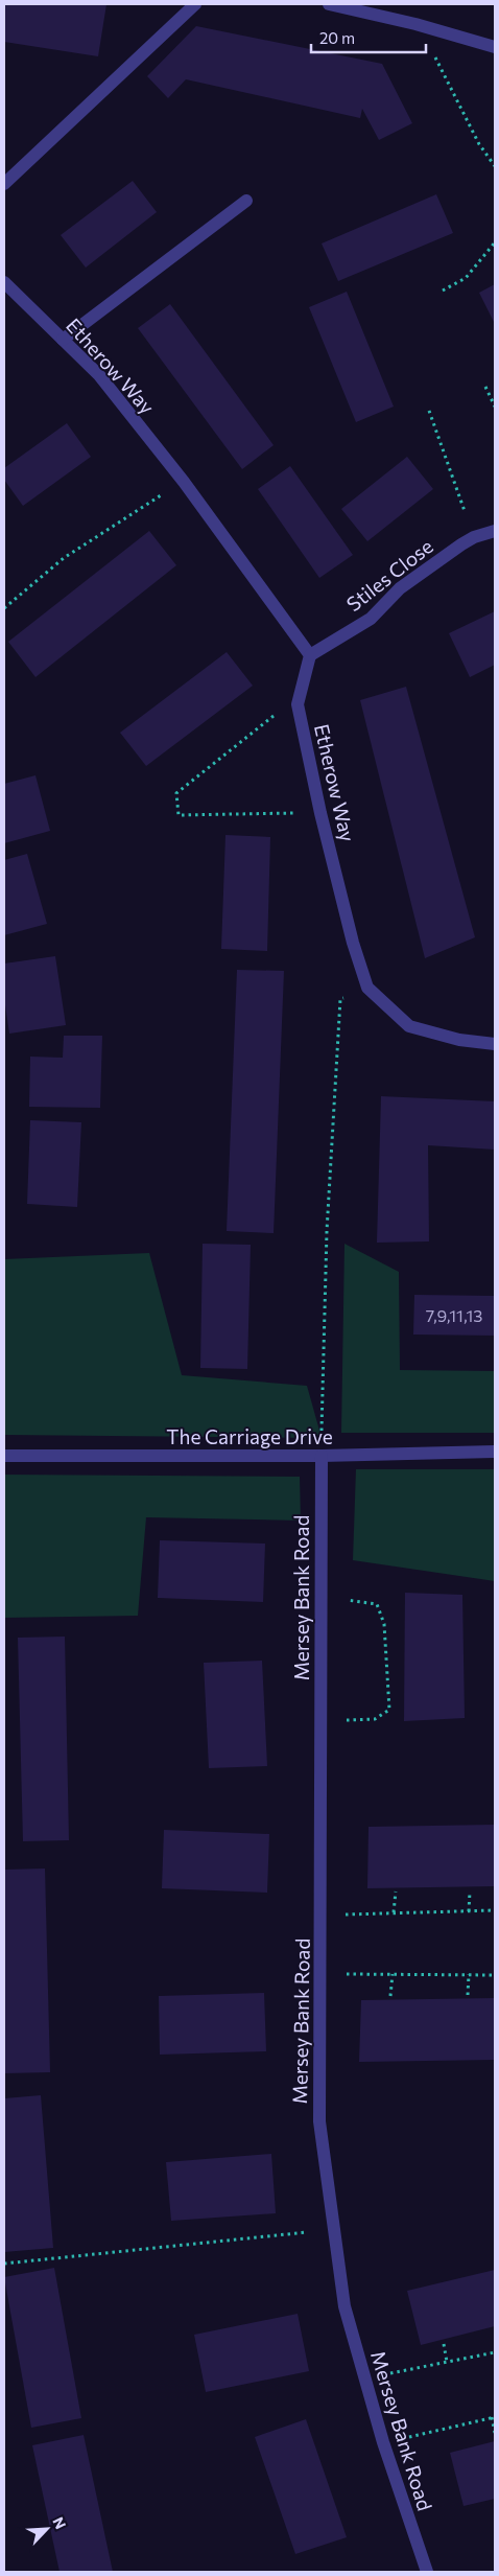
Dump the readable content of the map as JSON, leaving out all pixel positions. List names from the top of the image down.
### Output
{
  "streets": {
    "street": [
      "Etherow Way",
      "Stiles Close",
      "The Carriage Drive",
      "Mersey Bank Road"
    ]
  },
  "crossings": [
    ["Etherow Way", "Stiles Close"],
    ["The Carriage Drive", "Mersey Bank Road"]
  ],
  "house_numbers": ["7,9,11,13"],
  "scale_bar": "20 m",
  "north": "top right"
}
